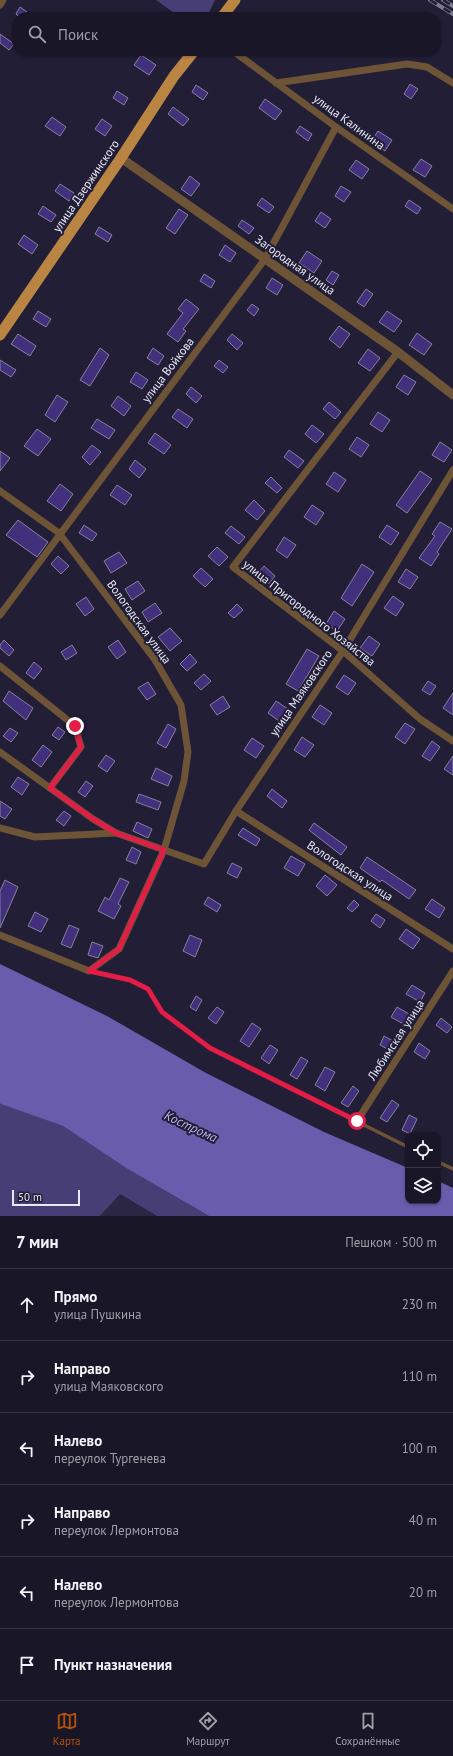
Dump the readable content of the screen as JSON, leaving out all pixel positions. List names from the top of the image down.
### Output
{
  "streets": {
    "main road": ["улица Дзержинского"],
    "street": [
      "улица Калинина",
      "Загородная улица",
      "улица Войкова",
      "улица Пригородного Хозяйства",
      "Вологодская улица",
      "улица Маяковского",
      "Любимская улица"
    ]
  },
  "crossings": [
    ["улица Калинина", "улица Войкова"],
    ["улица Дзержинского", "Загородная улица"],
    ["Загородная улица", "улица Войкова"],
    ["Загородная улица", "улица Пригородного Хозяйства"],
    ["улица Войкова", "Вологодская улица"],
    ["улица Пригородного Хозяйства", "улица Маяковского"],
    ["Вологодская улица", "улица Маяковского"]
  ],
  "water": ["Кострома"],
  "scale_bar": "50 m",
  "page": {
    "search": "Поиск",
    "scale": "50 m",
    "heading": ["7 мин", "Пешком · 500 m"],
    "list": [
      ["Прямо", "улица Пушкина", "230 m"],
      ["Направо", "улица Маяковского", "110 m"],
      ["Налево", "переулок Тургенева", "100 m"],
      ["Направо", "переулок Лермонтова", "40 m"],
      ["Налево", "переулок Лермонтова", "20 m"],
      "Пункт назначения"
    ],
    "nav": ["Карта", "Маршрут", "Сохранённые"]
  }
}
